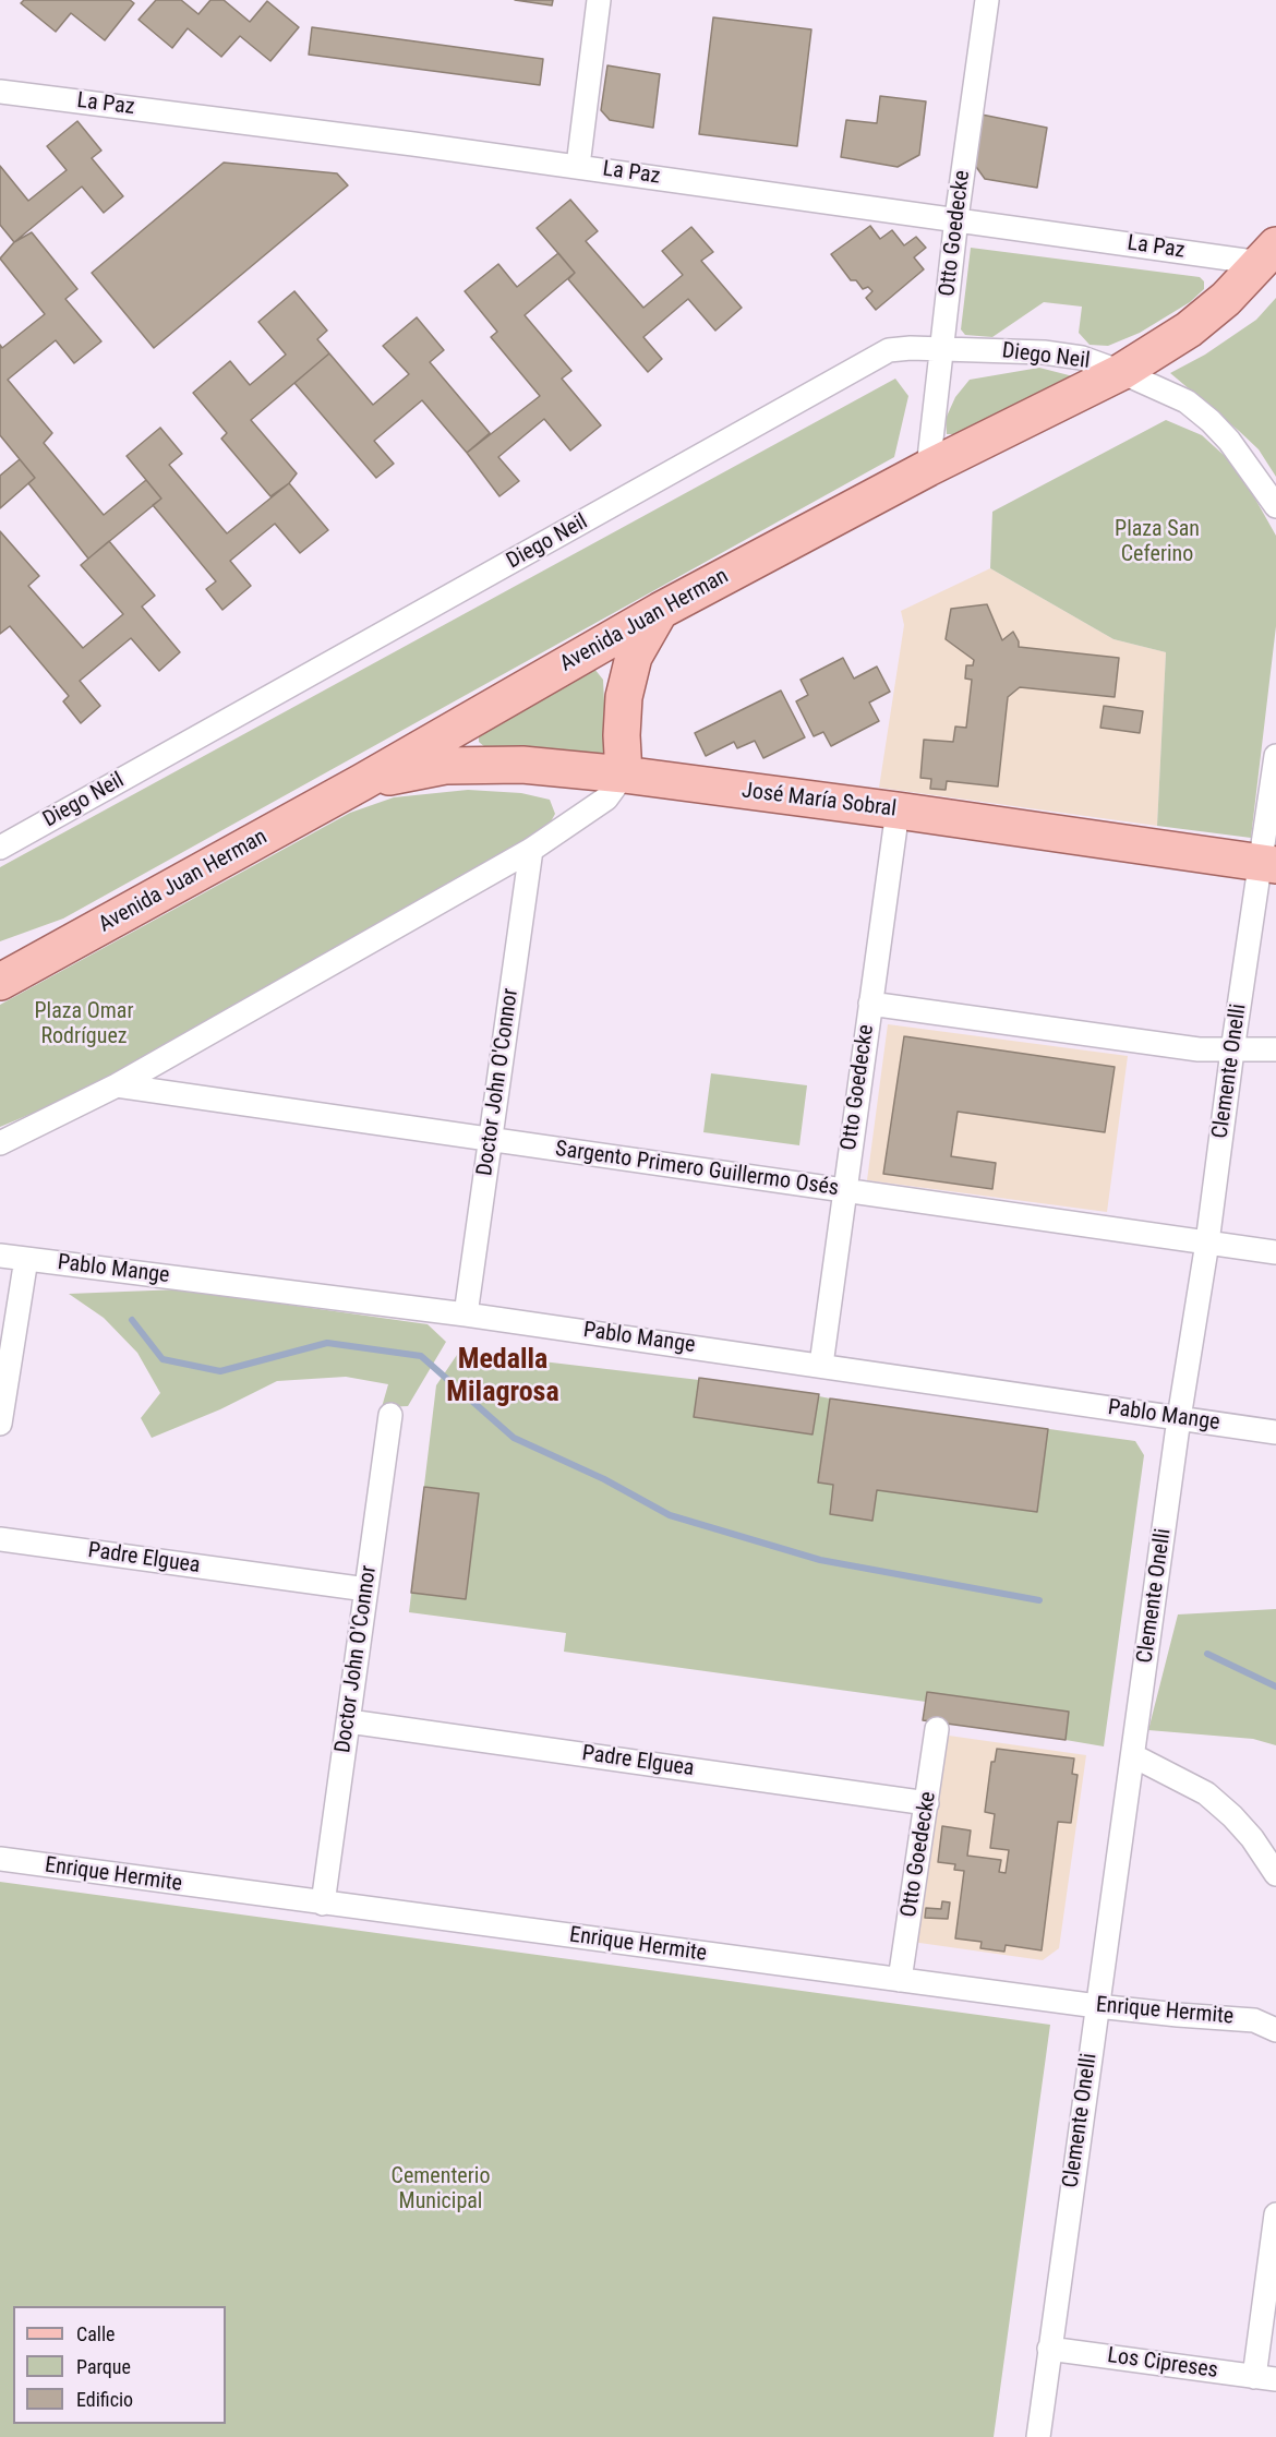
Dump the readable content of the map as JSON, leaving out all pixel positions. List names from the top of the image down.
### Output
{
  "streets": {
    "main road": ["Avenida Juan Herman", "José María Sobral"],
    "street": [
      "La Paz",
      "Otto Goedecke",
      "Diego Neil",
      "Clemente Onelli",
      "Doctor John O'Connor",
      "Sargento Primero Guillermo Osés",
      "Pablo Mange",
      "Padre Elguea",
      "Enrique Hermite",
      "Los Cipreses"
    ]
  },
  "crossings": [
    ["La Paz", "Otto Goedecke"],
    ["La Paz", "Avenida Juan Herman"],
    ["Otto Goedecke", "Diego Neil"],
    ["Otto Goedecke", "Avenida Juan Herman"],
    ["Otto Goedecke", "José María Sobral"],
    ["Otto Goedecke", "Sargento Primero Guillermo Osés"],
    ["Otto Goedecke", "Pablo Mange"],
    ["Otto Goedecke", "Padre Elguea"],
    ["Otto Goedecke", "Enrique Hermite"],
    ["Diego Neil", "Avenida Juan Herman"],
    ["Avenida Juan Herman", "José María Sobral"],
    ["José María Sobral", "Clemente Onelli"],
    ["Clemente Onelli", "Sargento Primero Guillermo Osés"],
    ["Clemente Onelli", "Pablo Mange"],
    ["Clemente Onelli", "Enrique Hermite"],
    ["Clemente Onelli", "Los Cipreses"],
    ["Doctor John O'Connor", "Sargento Primero Guillermo Osés"],
    ["Doctor John O'Connor", "Pablo Mange"],
    ["Doctor John O'Connor", "Padre Elguea"],
    ["Doctor John O'Connor", "Enrique Hermite"]
  ],
  "districts": ["Medalla Milagrosa"],
  "parks": ["Plaza San Ceferino", "Plaza Omar Rodríguez", "Cementerio Municipal"],
  "legend": ["Calle", "Parque", "Edificio"]
}
